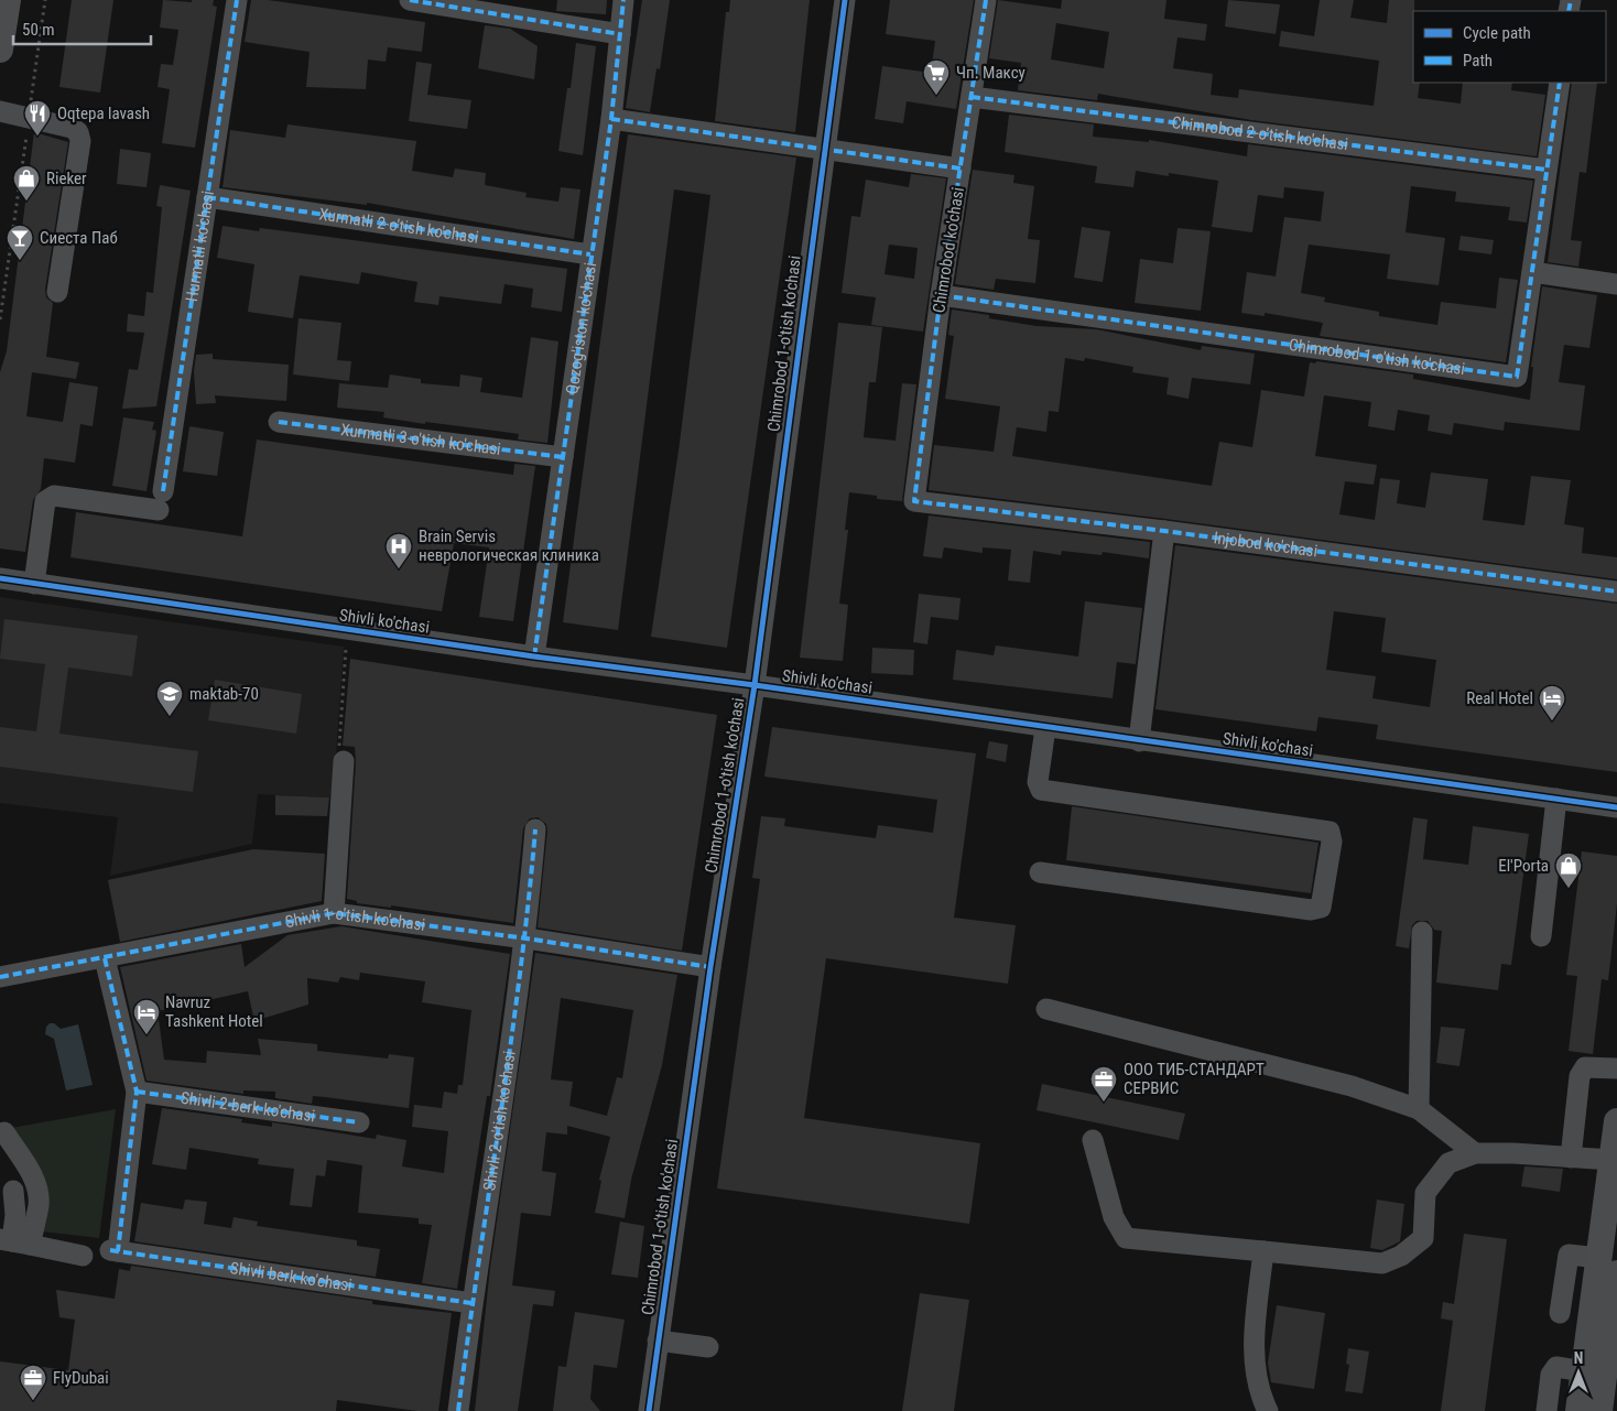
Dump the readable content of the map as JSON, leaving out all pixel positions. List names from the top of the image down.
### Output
{
  "streets": {
    "street": [
      "Chimrobod 2-o'tish ko'chasi",
      "Xurmatli 2-o'tish ko'chasi",
      "Hurmatli ko'chasi",
      "Chimrobod ko'chasi",
      "Qozog'iston ko'chasi",
      "Chimrobod 1-o'tish ko'chasi",
      "Xurmatli 3-o'tish ko'chasi",
      "Injobod ko'chasi",
      "Shivli ko'chasi",
      "Shivli 1-o'tish ko'chasi",
      "Shivli 2-berk ko'chasi",
      "Shivli 2-o'tish ko'chasi",
      "Shivli berk ko'chasi"
    ]
  },
  "crossings": [
    ["Chimrobod 2-o'tish ko'chasi", "Chimrobod ko'chasi"],
    ["Chimrobod 2-o'tish ko'chasi", "Chimrobod 1-o'tish ko'chasi"],
    ["Xurmatli 2-o'tish ko'chasi", "Hurmatli ko'chasi"],
    ["Xurmatli 2-o'tish ko'chasi", "Qozog'iston ko'chasi"],
    ["Hurmatli ko'chasi", "Shivli ko'chasi"],
    ["Chimrobod ko'chasi", "Chimrobod 1-o'tish ko'chasi"],
    ["Chimrobod ko'chasi", "Injobod ko'chasi"],
    ["Qozog'iston ko'chasi", "Xurmatli 3-o'tish ko'chasi"],
    ["Qozog'iston ko'chasi", "Shivli ko'chasi"],
    ["Chimrobod 1-o'tish ko'chasi", "Shivli ko'chasi"],
    ["Chimrobod 1-o'tish ko'chasi", "Shivli 1-o'tish ko'chasi"],
    ["Shivli 1-o'tish ko'chasi", "Shivli 2-o'tish ko'chasi"],
    ["Shivli 2-berk ko'chasi", "Shivli berk ko'chasi"],
    ["Shivli 2-o'tish ko'chasi", "Shivli berk ko'chasi"]
  ],
  "places": {
    "supermarket": ["Чп. Максу"],
    "restaurant": ["Oqtepa lavash"],
    "shop": ["Rieker", "El'Porta"],
    "bar": ["Сиеста Паб"],
    "hospital": ["Brain Servis неврологическая клиника"],
    "school or university": ["maktab-70"],
    "hotel": ["Real Hotel", "Navruz Tashkent Hotel"],
    "office": ["ООО ТИБ-СТАНДАРТ СЕРВИС", "FlyDubai"]
  },
  "legend": ["Cycle path", "Path"],
  "scale_bar": "50 m",
  "north": "top"
}
